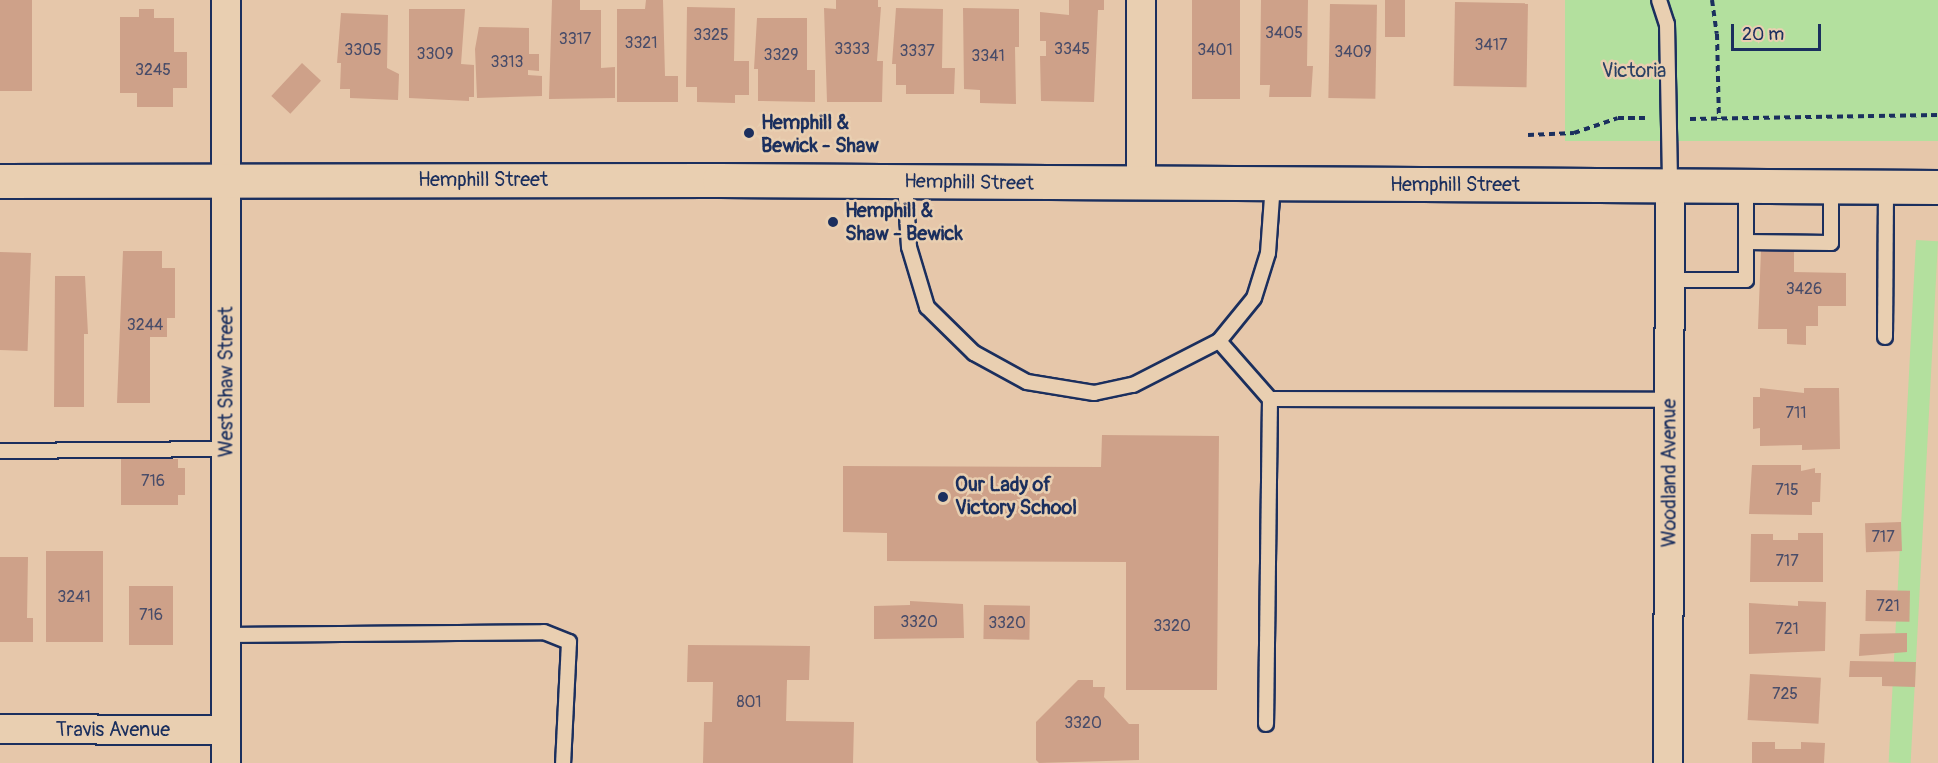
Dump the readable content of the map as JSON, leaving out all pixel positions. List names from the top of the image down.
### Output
{
  "streets": {
    "main road": ["Hemphill Street"],
    "street": ["West Shaw Street", "Woodland Avenue", "Travis Avenue"]
  },
  "crossings": [
    ["Hemphill Street", "West Shaw Street"],
    ["Hemphill Street", "Woodland Avenue"],
    ["West Shaw Street", "Travis Avenue"]
  ],
  "parks": ["Victoria"],
  "places": ["Hemphill & Bewick - Shaw", "Hemphill & Shaw - Bewick", "Our Lady of Victory School"],
  "house_numbers": [
    "3405",
    "3325",
    "3317",
    "3321",
    "3417",
    "3333",
    "3345",
    "3305",
    "3401",
    "3337",
    "3409",
    "3309",
    "3329",
    "3341",
    "3313",
    "3245",
    "3426",
    "3244",
    "711",
    "716",
    "715",
    "717",
    "717",
    "3241",
    "721",
    "716",
    "3320",
    "3320",
    "3320",
    "721",
    "725",
    "801",
    "3320"
  ],
  "scale_bar": "20 m"
}
